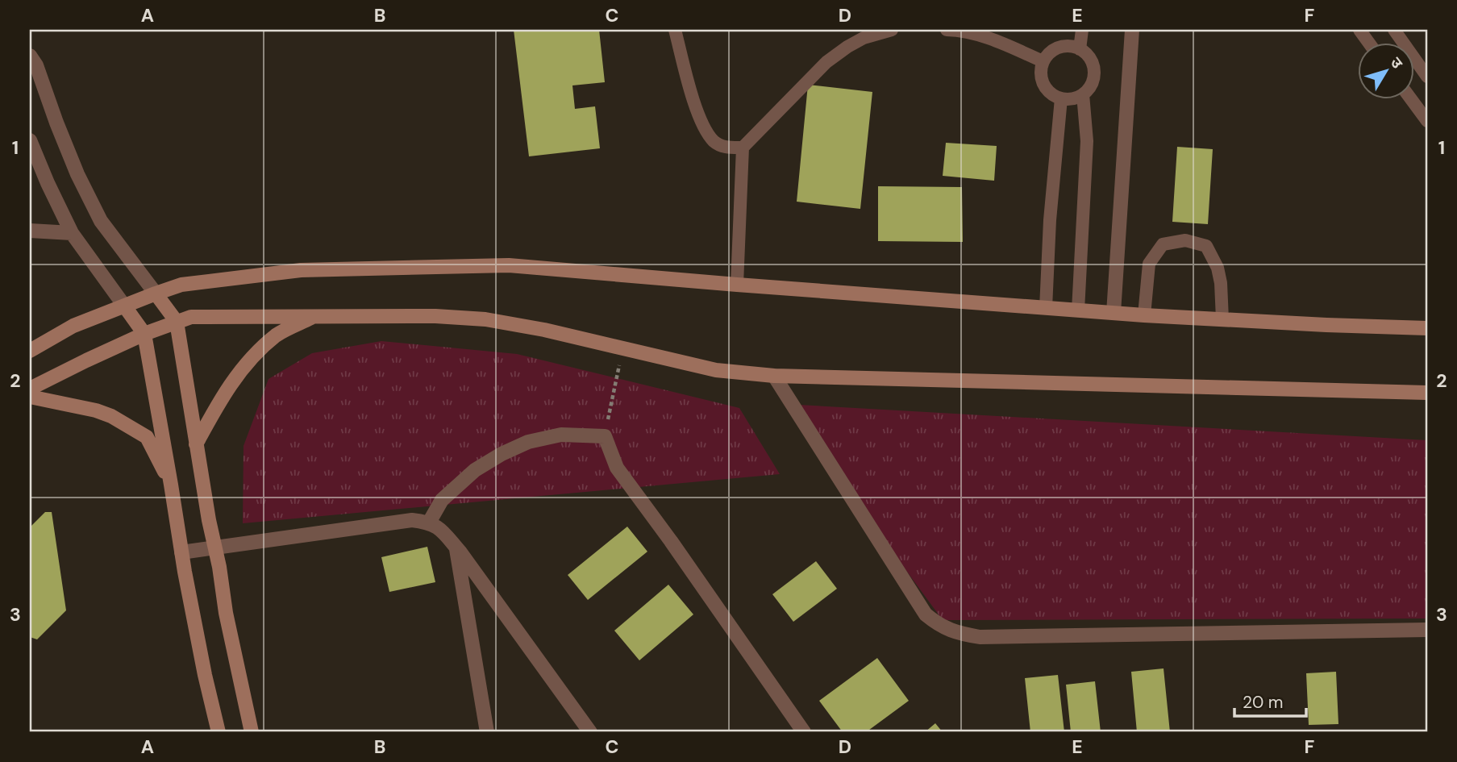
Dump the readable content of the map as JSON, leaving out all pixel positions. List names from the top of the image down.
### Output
{
  "scale_bar": "20 m",
  "north": "top right",
  "grid": {
    "columns": [
      "A",
      "B",
      "C",
      "D",
      "E",
      "F"
    ],
    "rows": ["1", "2", "3"]
  }
}
